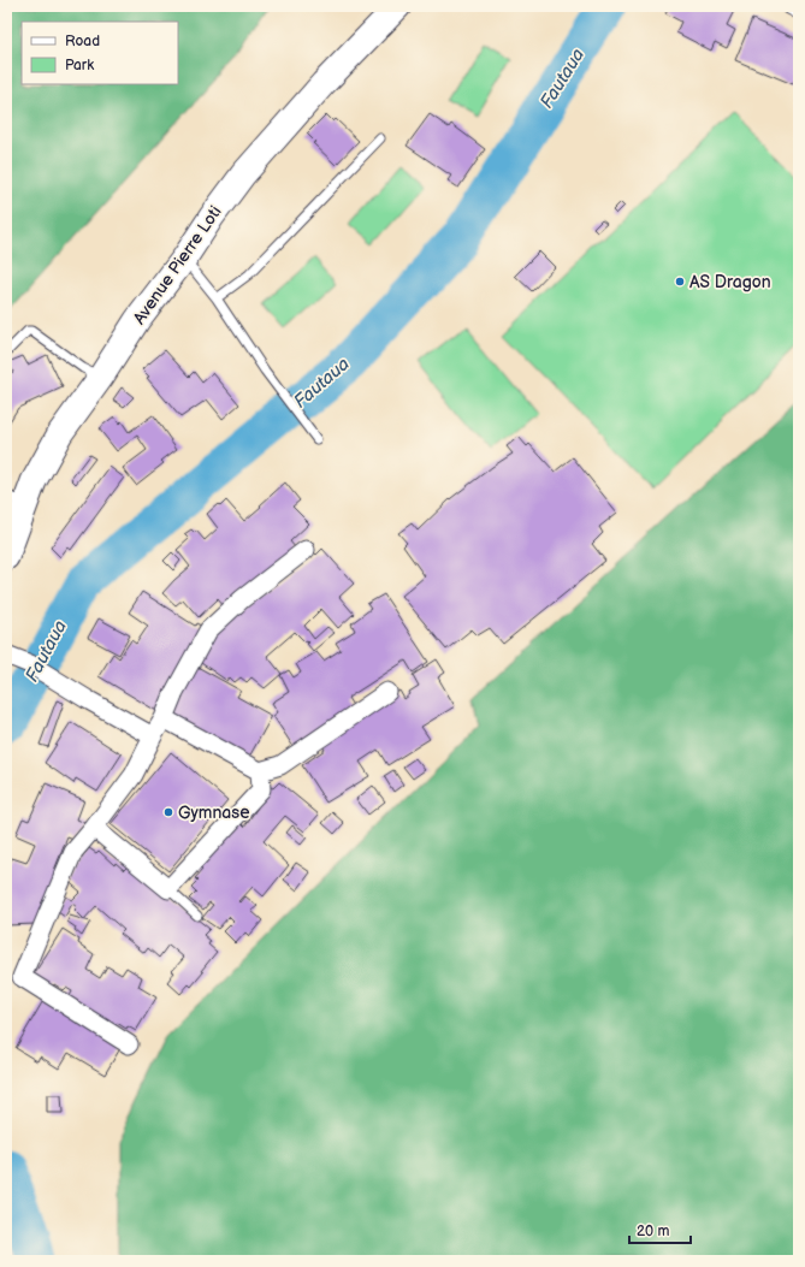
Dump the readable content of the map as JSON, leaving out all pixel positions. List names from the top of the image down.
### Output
{
  "streets": {
    "main road": ["Avenue Pierre Loti"]
  },
  "water": ["Fautaua"],
  "places": ["AS Dragon", "Gymnase"],
  "legend": ["Road", "Park"],
  "scale_bar": "20 m"
}
